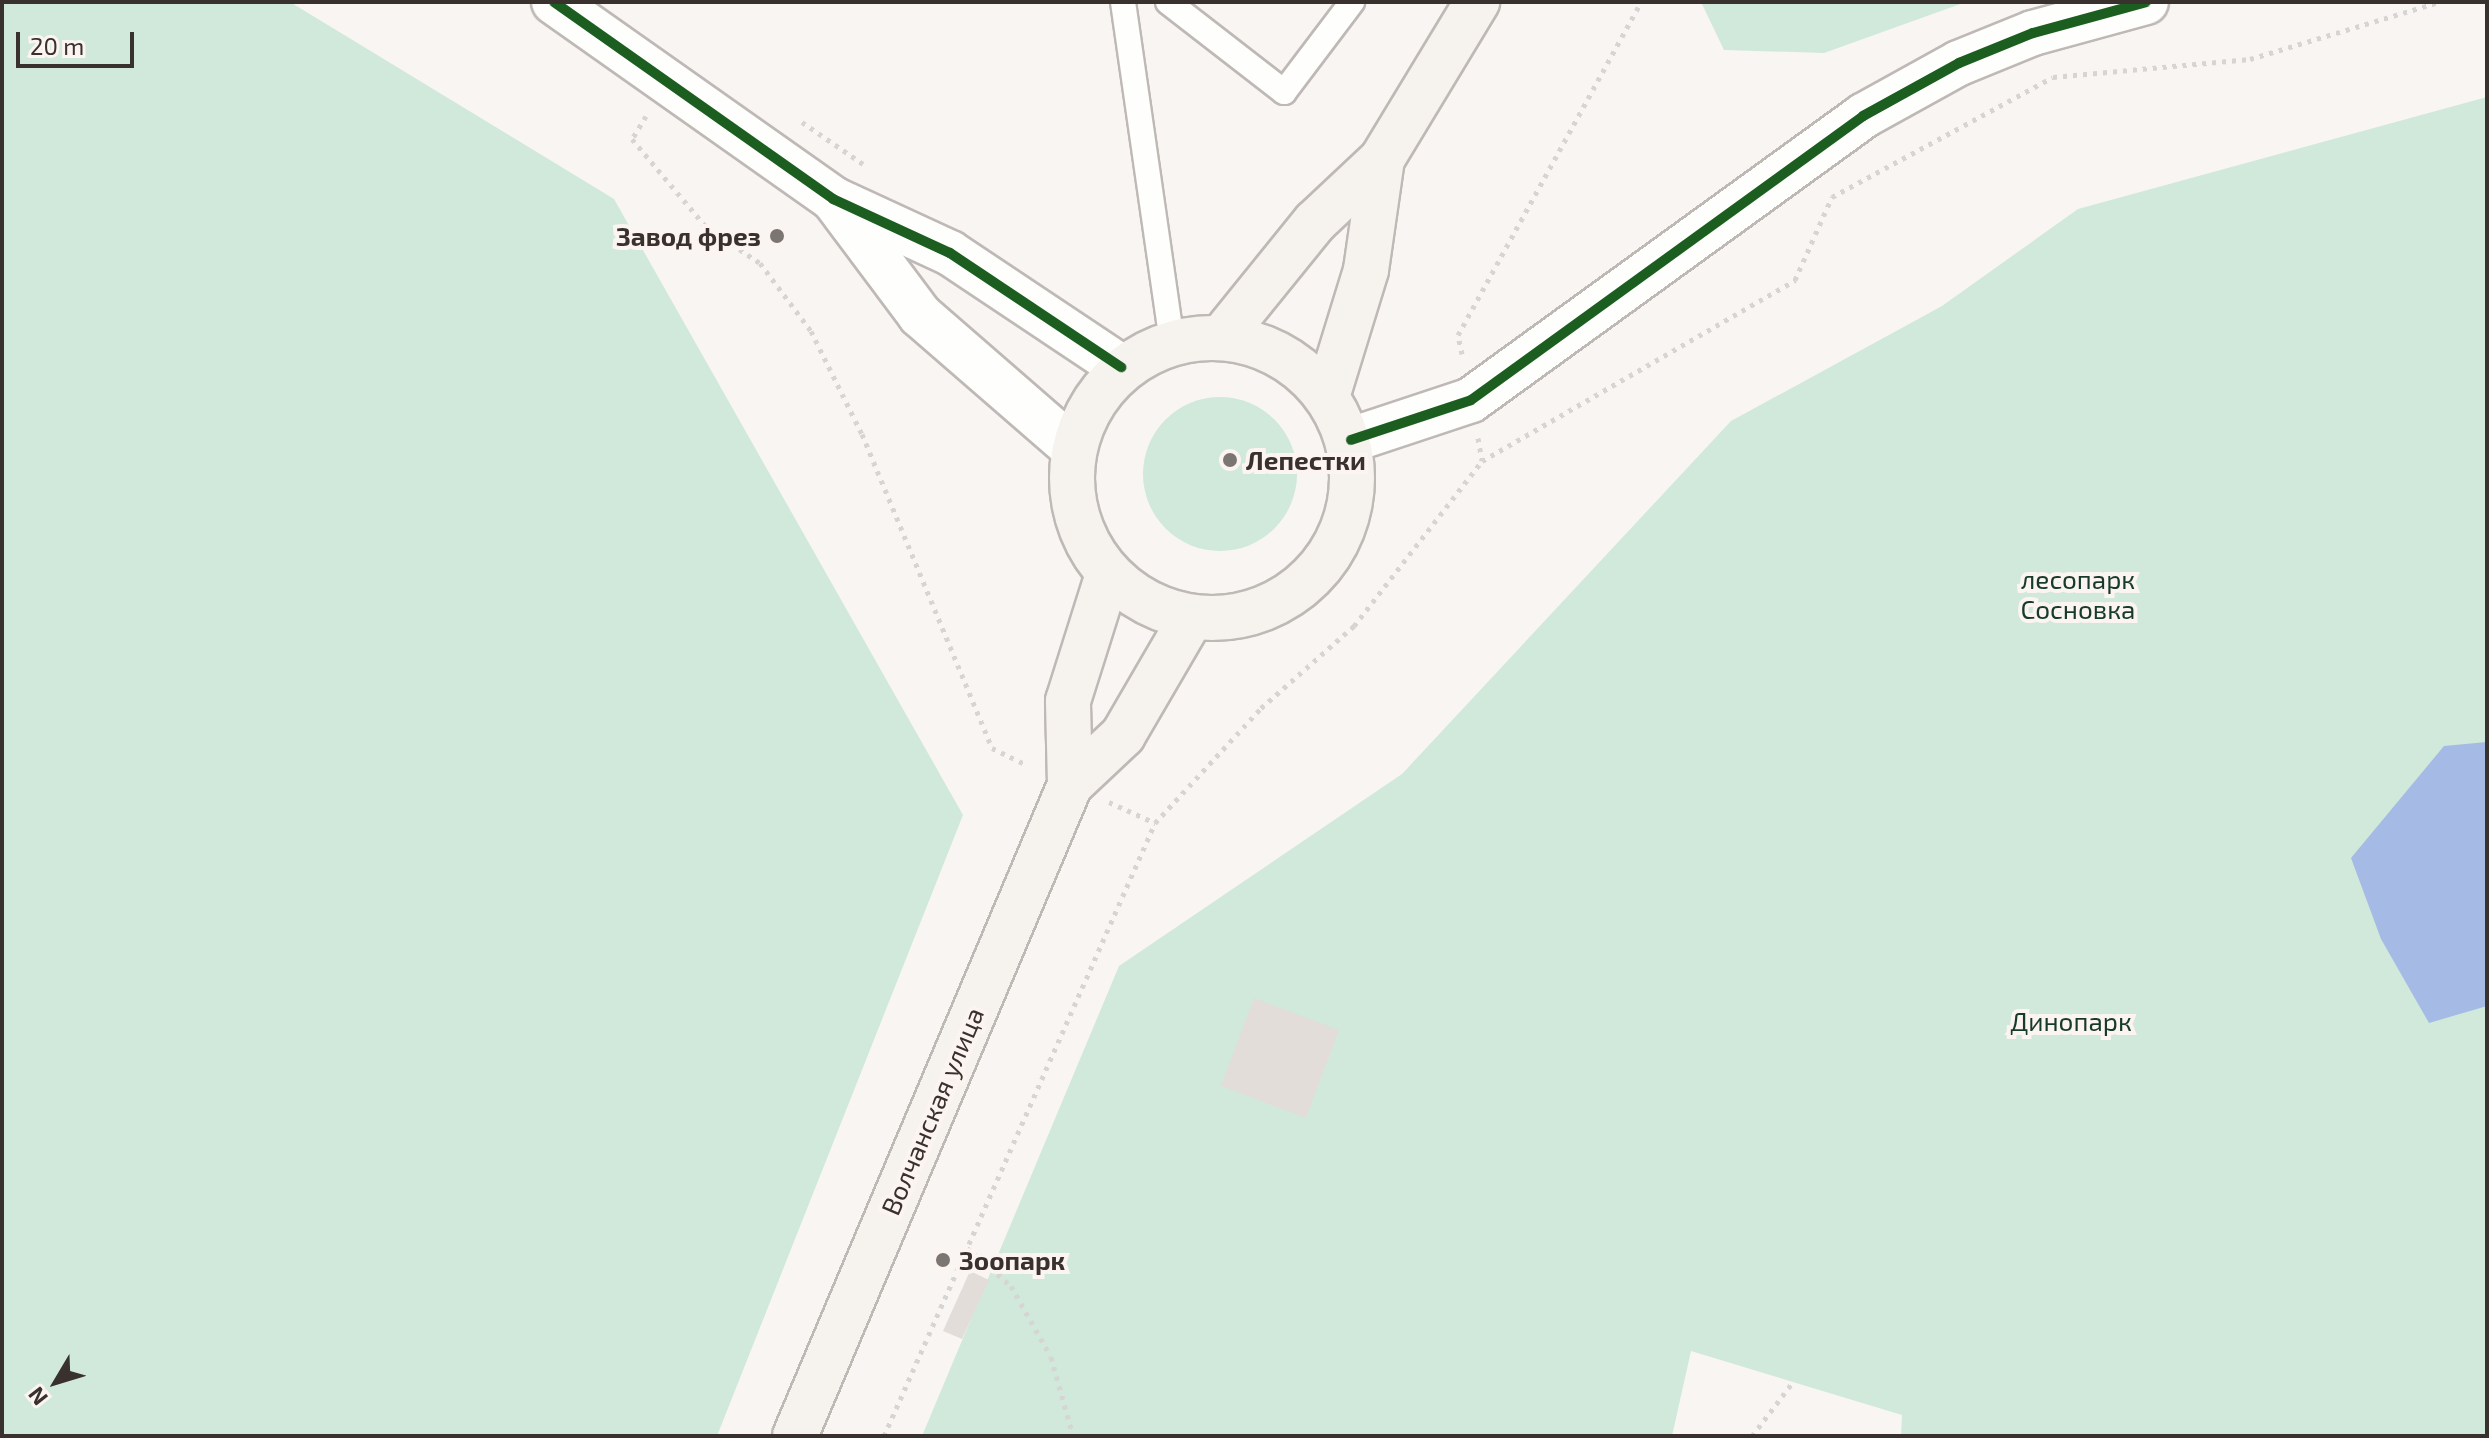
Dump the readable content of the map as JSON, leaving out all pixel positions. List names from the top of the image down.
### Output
{
  "streets": {
    "main road": ["Волчанская улица"]
  },
  "parks": ["лесопарк Сосновка", "Динопарк"],
  "places": ["Завод фрез", "Лепестки", "Зоопарк"],
  "scale_bar": "20 m",
  "north": "bottom left"
}
